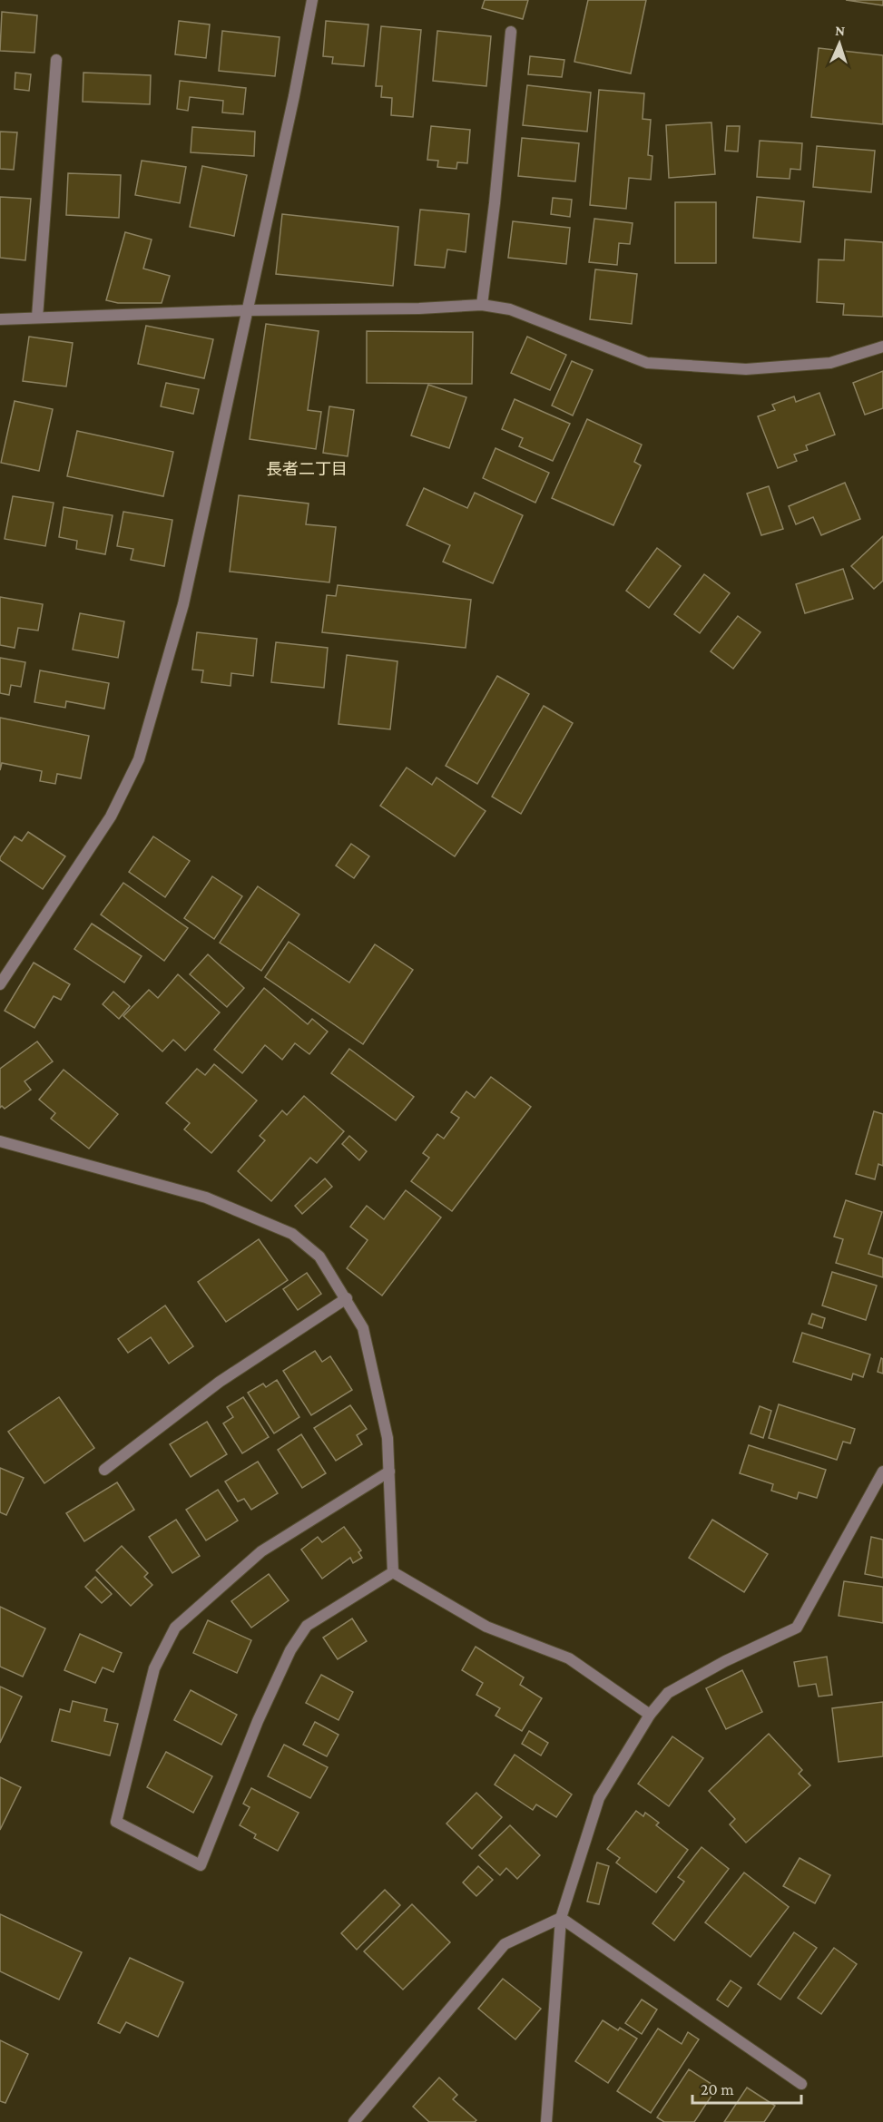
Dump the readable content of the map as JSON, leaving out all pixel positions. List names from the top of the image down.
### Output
{
  "districts": ["長者二丁目"],
  "scale_bar": "20 m",
  "north": "top"
}
